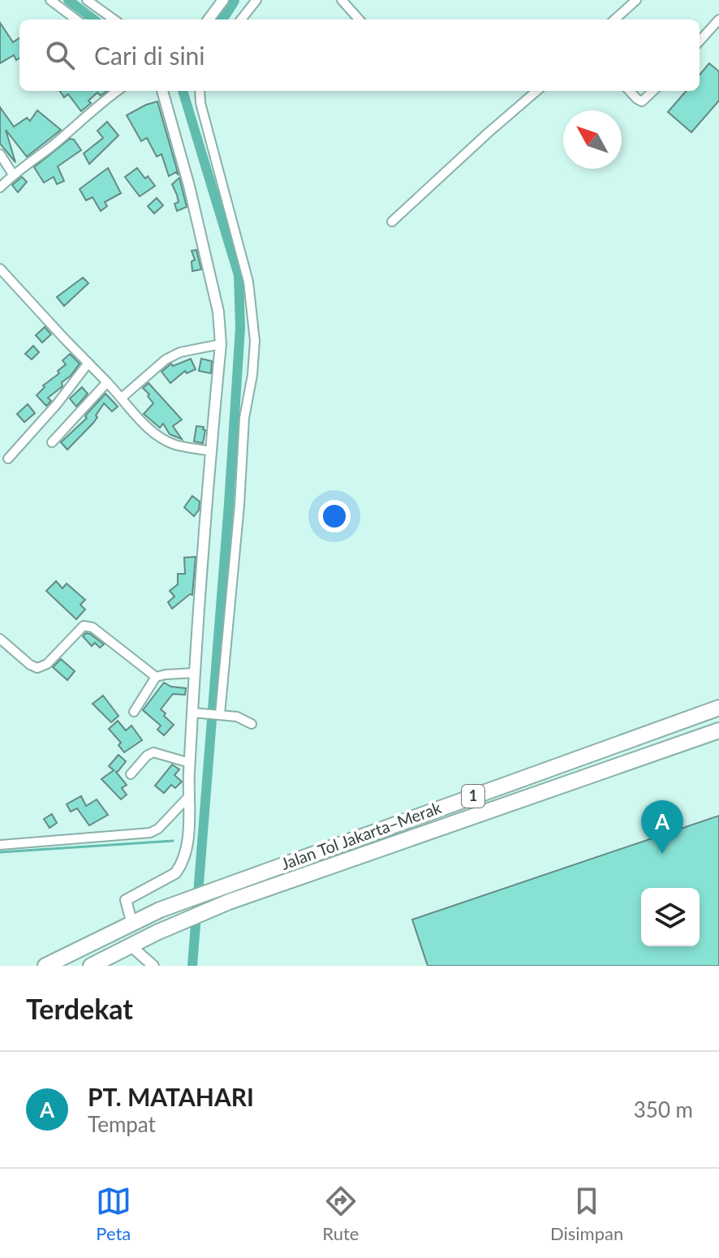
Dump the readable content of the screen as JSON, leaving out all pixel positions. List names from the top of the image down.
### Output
{
  "streets": {
    "highway": ["1", "Jalan Tol Jakarta–Merak"]
  },
  "north": "top left",
  "page": {
    "search": "Cari di sini",
    "pins": "A",
    "heading": "Terdekat",
    "list": [
      {
        "mark": "A",
        "name": "PT. MATAHARI",
        "note": "Tempat",
        "value": "350 m"
      }
    ],
    "nav": ["Peta", "Rute", "Disimpan"]
  }
}
